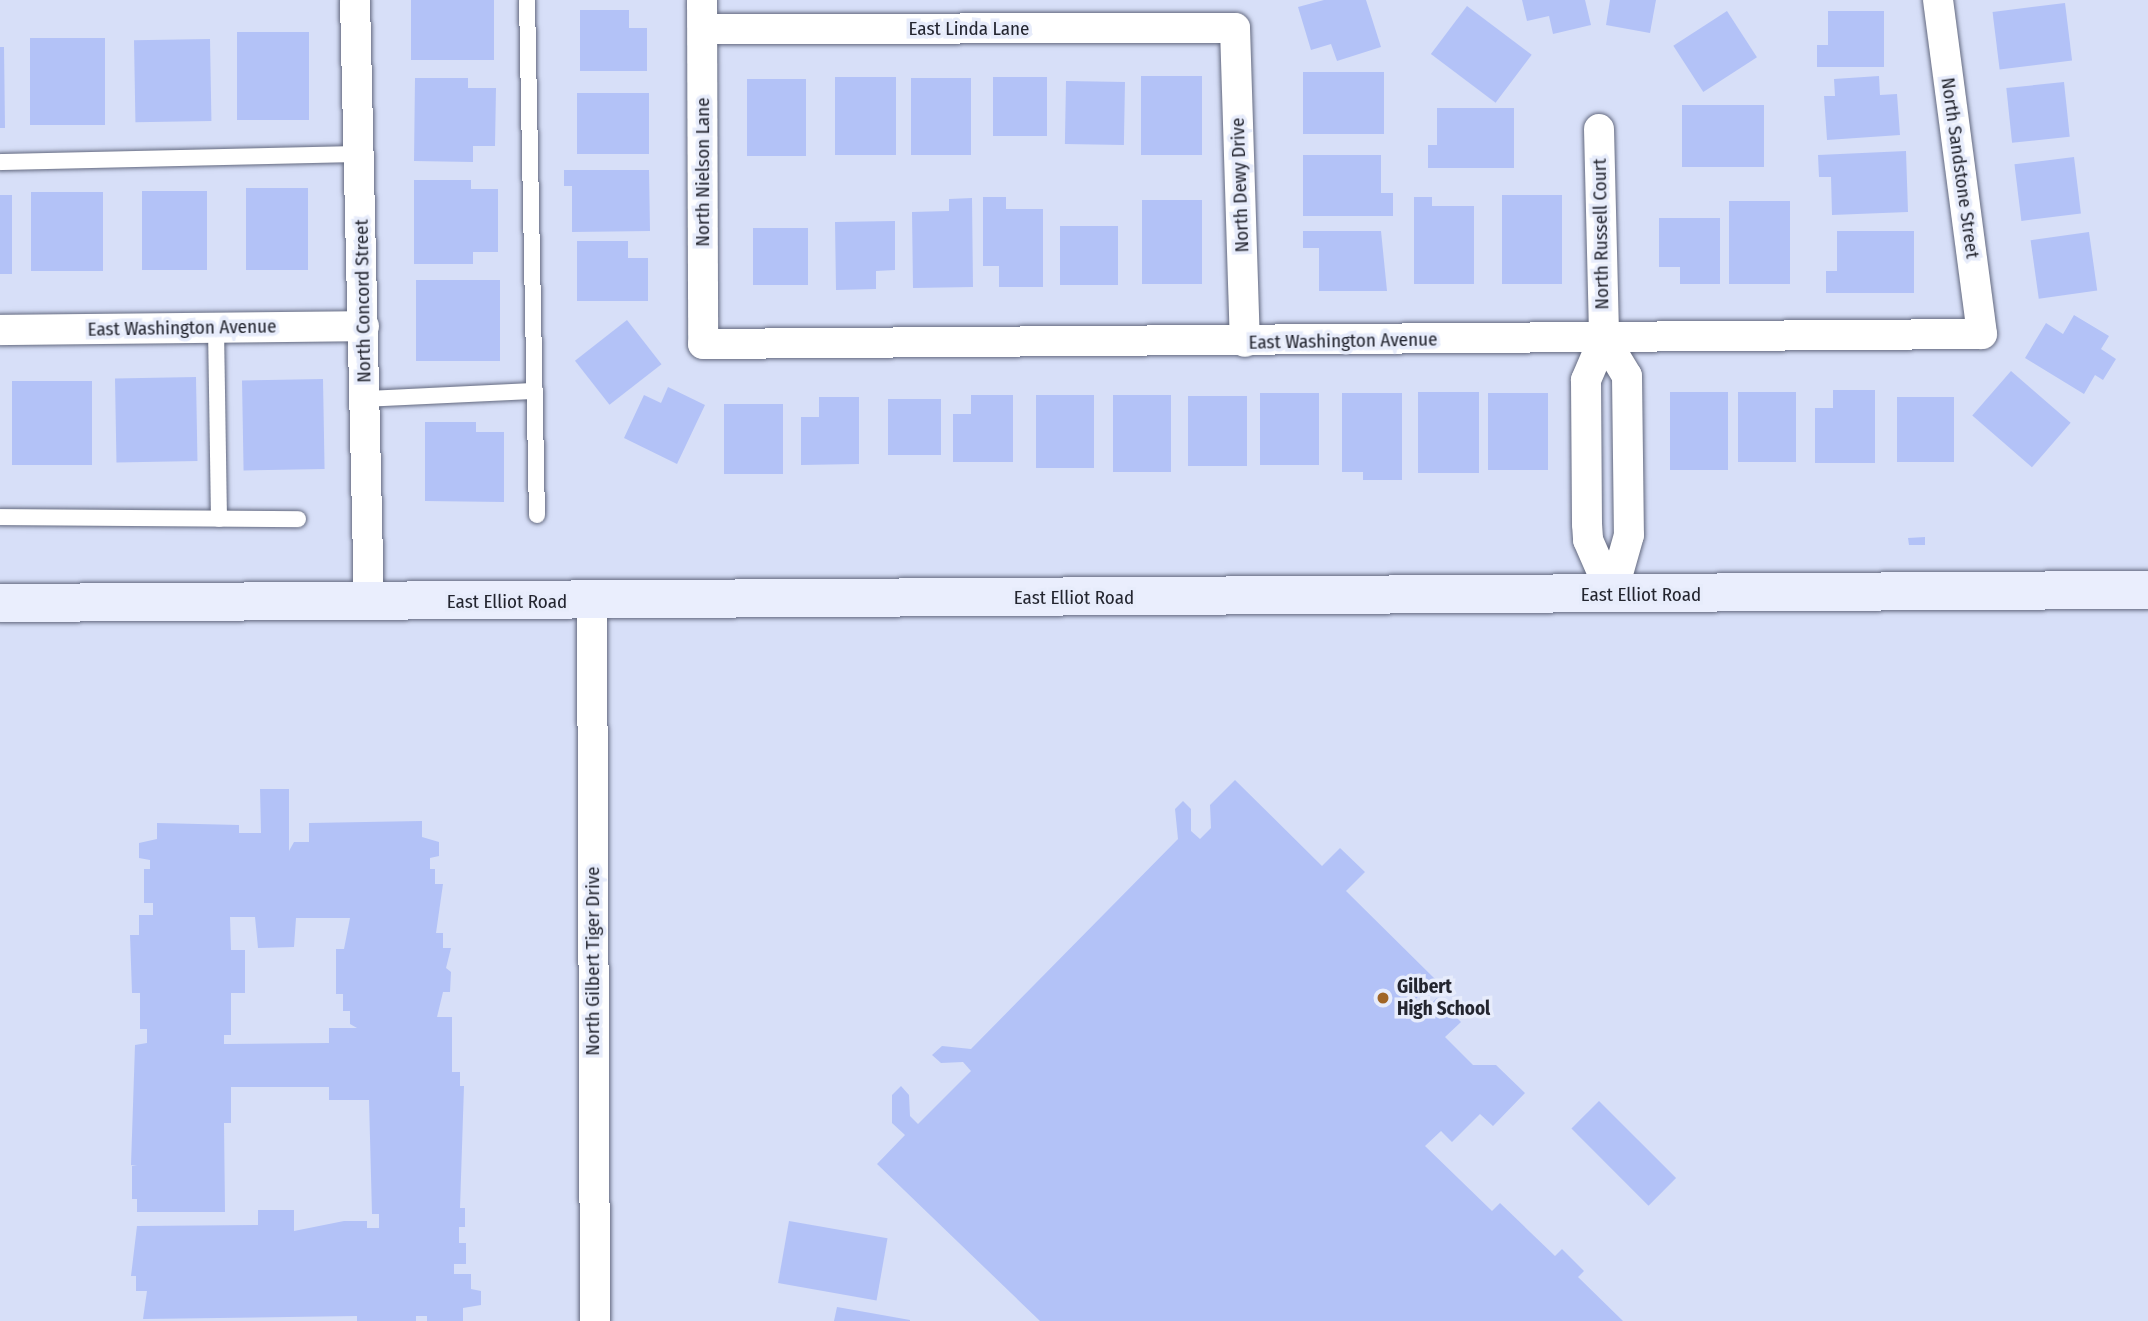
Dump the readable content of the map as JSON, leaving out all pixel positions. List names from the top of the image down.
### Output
{
  "streets": {
    "main road": ["East Elliot Road"],
    "street": [
      "East Linda Lane",
      "North Sandstone Street",
      "North Nielson Lane",
      "North Dewy Drive",
      "North Russell Court",
      "North Concord Street",
      "East Washington Avenue",
      "North Gilbert Tiger Drive"
    ]
  },
  "crossings": [
    ["East Linda Lane", "North Nielson Lane"],
    ["East Linda Lane", "North Dewy Drive"],
    ["North Sandstone Street", "East Washington Avenue"],
    ["North Nielson Lane", "East Washington Avenue"],
    ["North Dewy Drive", "East Washington Avenue"],
    ["North Russell Court", "East Washington Avenue"],
    ["North Russell Court", "East Elliot Road"],
    ["North Concord Street", "East Washington Avenue"],
    ["North Concord Street", "East Elliot Road"],
    ["East Elliot Road", "North Gilbert Tiger Drive"]
  ],
  "places": ["Gilbert High School"]
}
